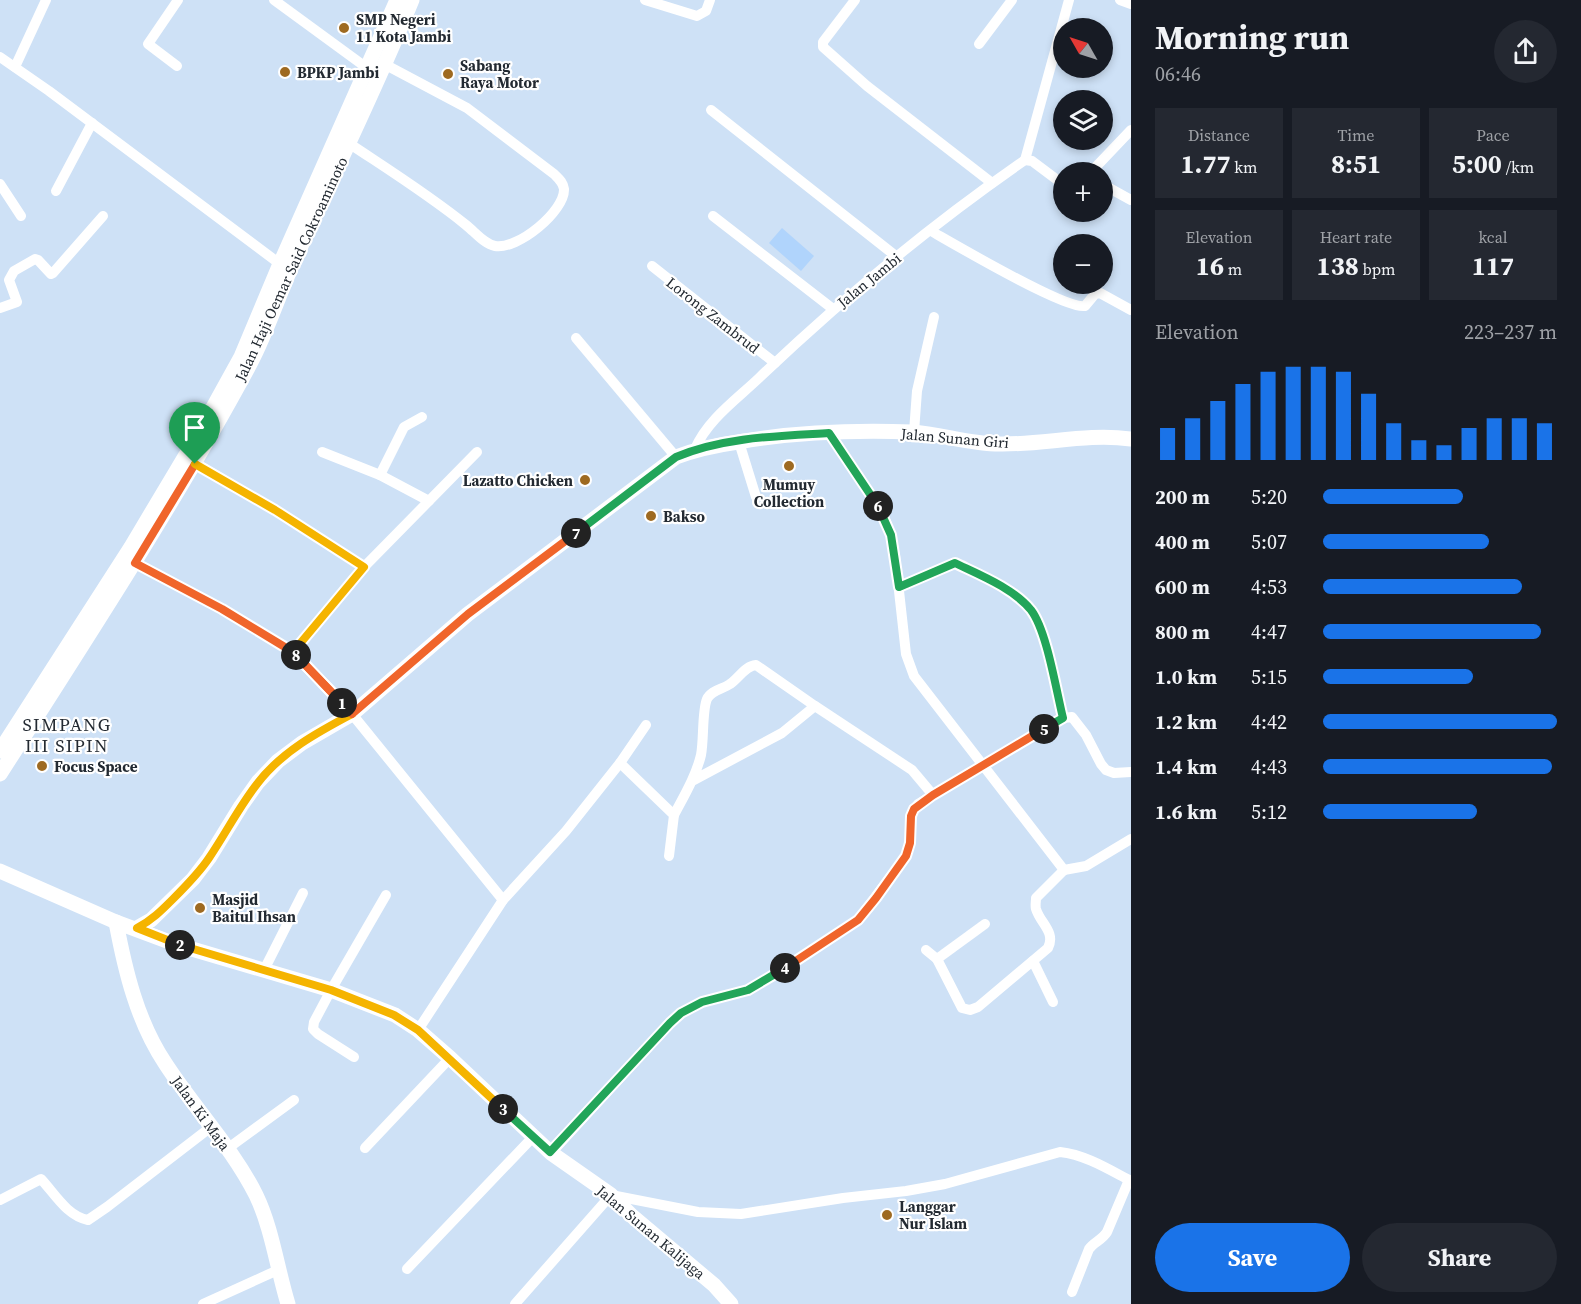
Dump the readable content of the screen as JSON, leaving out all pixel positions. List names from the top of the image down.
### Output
{
  "streets": {
    "street": [
      "Jalan Haji Oemar Said Cokroaminoto",
      "Jalan Jambi",
      "Lorong Zambrud",
      "Jalan Sunan Giri",
      "Jalan Ki Maja",
      "Jalan Sunan Kalijaga"
    ]
  },
  "crossings": [
    ["Jalan Jambi", "Lorong Zambrud"],
    ["Jalan Jambi", "Jalan Sunan Giri"],
    ["Jalan Sunan Giri", "Jalan Sunan Kalijaga"],
    ["Jalan Ki Maja", "Jalan Sunan Kalijaga"]
  ],
  "districts": ["SIMPANG III SIPIN"],
  "places": [
    "SMP Negeri 11 Kota Jambi",
    "BPKP Jambi",
    "Sabang Raya Motor",
    "Mumuy Collection",
    "Lazatto Chicken",
    "Bakso",
    "Focus Space",
    "Masjid Baitul Ihsan",
    "Langgar Nur Islam"
  ],
  "north": "top left",
  "page": {
    "heading": ["Morning run", "06:46"],
    "map_buttons": ["+", "−"],
    "stats": [
      ["Distance", "1.77 km"],
      ["Time", "8:51"],
      ["Pace", "5:00 /km"],
      ["Elevation", "16 m"],
      ["Heart rate", "138 bpm"],
      ["kcal", "117"]
    ],
    "chart": ["Elevation", "223–237 m"],
    "list": [
      {
        "name": "200 m",
        "note": "5:20"
      },
      {
        "name": "400 m",
        "note": "5:07"
      },
      {
        "name": "600 m",
        "note": "4:53"
      },
      {
        "name": "800 m",
        "note": "4:47"
      },
      {
        "name": "1.0 km",
        "note": "5:15"
      },
      {
        "name": "1.2 km",
        "note": "4:42"
      },
      {
        "name": "1.4 km",
        "note": "4:43"
      },
      {
        "name": "1.6 km",
        "note": "5:12"
      }
    ],
    "pins": [
      "6",
      "7",
      "8",
      "1",
      "5",
      "2",
      "4",
      "3"
    ],
    "buttons": ["Save", "Share"]
  }
}
